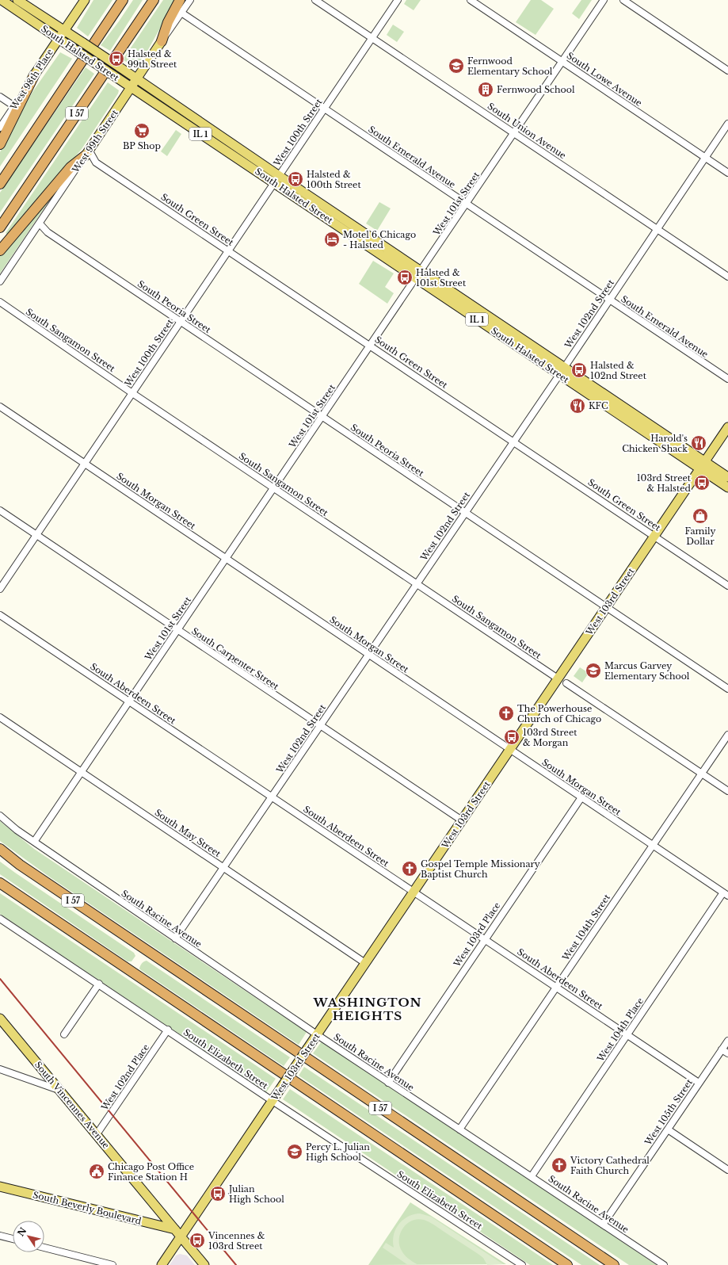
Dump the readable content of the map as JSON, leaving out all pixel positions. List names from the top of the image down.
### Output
{
  "streets": {
    "highway": ["I 57"],
    "main road": [
      "South Halsted Street",
      "West 98th Place",
      "IL 1",
      "West 99th Street",
      "West 103rd Street",
      "South Vincennes Avenue",
      "South Beverly Boulevard"
    ],
    "street": [
      "South Lowe Avenue",
      "South Union Avenue",
      "West 100th Street",
      "South Emerald Avenue",
      "West 101st Street",
      "South Green Street",
      "South Peoria Street",
      "West 102nd Street",
      "South Sangamon Street",
      "South Morgan Street",
      "South Carpenter Street",
      "South Aberdeen Street",
      "South May Street",
      "South Racine Avenue",
      "West 104th Street",
      "West 103rd Place",
      "West 104th Place",
      "South Elizabeth Street",
      "West 102nd Place",
      "West 105th Street"
    ]
  },
  "crossings": [
    ["South Halsted Street", "West 98th Place"],
    ["South Halsted Street", "West 100th Street"],
    ["South Halsted Street", "West 99th Street"],
    ["South Halsted Street", "West 101st Street"],
    ["South Halsted Street", "West 102nd Street"],
    ["South Halsted Street", "West 103rd Street"],
    ["South Lowe Avenue", "West 101st Street"],
    ["South Lowe Avenue", "West 102nd Street"],
    ["South Union Avenue", "West 100th Street"],
    ["South Union Avenue", "West 101st Street"],
    ["South Union Avenue", "West 102nd Street"],
    ["West 100th Street", "South Emerald Avenue"],
    ["West 100th Street", "South Green Street"],
    ["West 100th Street", "South Peoria Street"],
    ["West 100th Street", "South Sangamon Street"],
    ["West 100th Street", "South Morgan Street"],
    ["West 100th Street", "South Carpenter Street"],
    ["West 99th Street", "South Emerald Avenue"],
    ["West 99th Street", "South Green Street"],
    ["West 99th Street", "South Peoria Street"],
    ["South Emerald Avenue", "West 101st Street"],
    ["South Emerald Avenue", "West 102nd Street"],
    ["West 101st Street", "South Green Street"],
    ["West 101st Street", "South Peoria Street"],
    ["West 101st Street", "South Sangamon Street"],
    ["West 101st Street", "South Morgan Street"],
    ["West 101st Street", "South Carpenter Street"],
    ["West 101st Street", "South Aberdeen Street"],
    ["West 101st Street", "South May Street"],
    ["West 101st Street", "South Racine Avenue"],
    ["South Green Street", "West 102nd Street"],
    ["South Green Street", "West 103rd Street"],
    ["South Peoria Street", "West 102nd Street"],
    ["South Peoria Street", "West 103rd Street"],
    ["West 102nd Street", "South Sangamon Street"],
    ["West 102nd Street", "South Morgan Street"],
    ["West 102nd Street", "South Carpenter Street"],
    ["West 102nd Street", "South Aberdeen Street"],
    ["West 102nd Street", "South May Street"],
    ["West 102nd Street", "South Racine Avenue"],
    ["South Sangamon Street", "West 103rd Street"],
    ["South Morgan Street", "West 103rd Street"],
    ["South Morgan Street", "West 104th Street"],
    ["South Morgan Street", "West 103rd Place"],
    ["South Morgan Street", "West 104th Place"],
    ["West 103rd Street", "South Carpenter Street"],
    ["West 103rd Street", "South Aberdeen Street"],
    ["West 103rd Street", "South May Street"],
    ["West 103rd Street", "South Racine Avenue"],
    ["West 103rd Street", "South Elizabeth Street"],
    ["West 103rd Street", "South Vincennes Avenue"],
    ["West 103rd Street", "South Beverly Boulevard"],
    ["South Aberdeen Street", "West 104th Street"],
    ["South Aberdeen Street", "West 103rd Place"],
    ["South Aberdeen Street", "West 104th Place"],
    ["South Aberdeen Street", "West 105th Street"],
    ["South Racine Avenue", "West 104th Street"],
    ["South Racine Avenue", "West 103rd Place"],
    ["South Racine Avenue", "West 104th Place"],
    ["South Racine Avenue", "West 105th Street"],
    ["South Elizabeth Street", "West 102nd Place"],
    ["West 102nd Place", "South Vincennes Avenue"],
    ["South Vincennes Avenue", "South Beverly Boulevard"]
  ],
  "districts": ["WASHINGTON HEIGHTS"],
  "places": {
    "bus stop": [
      "Halsted & 99th Street",
      "Halsted & 100th Street",
      "Halsted & 101st Street",
      "Halsted & 102nd Street",
      "103rd Street & Halsted",
      "103rd Street & Morgan",
      "Julian High School",
      "Vincennes & 103rd Street"
    ],
    "school or university": ["Fernwood Elementary School", "Marcus Garvey Elementary School", "Percy L. Julian High School"],
    "building": ["Fernwood School"],
    "supermarket": ["BP Shop"],
    "hotel": ["Motel 6 Chicago - Halsted"],
    "restaurant": ["KFC", "Harold's Chicken Shack"],
    "shop": ["Family Dollar"],
    "church": ["The Powerhouse Church of Chicago", "Gospel Temple Missionary Baptist Church", "Victory Cathedral Faith Church"],
    "public building": ["Chicago Post Office Finance Station H"]
  },
  "north": "top left"
}
